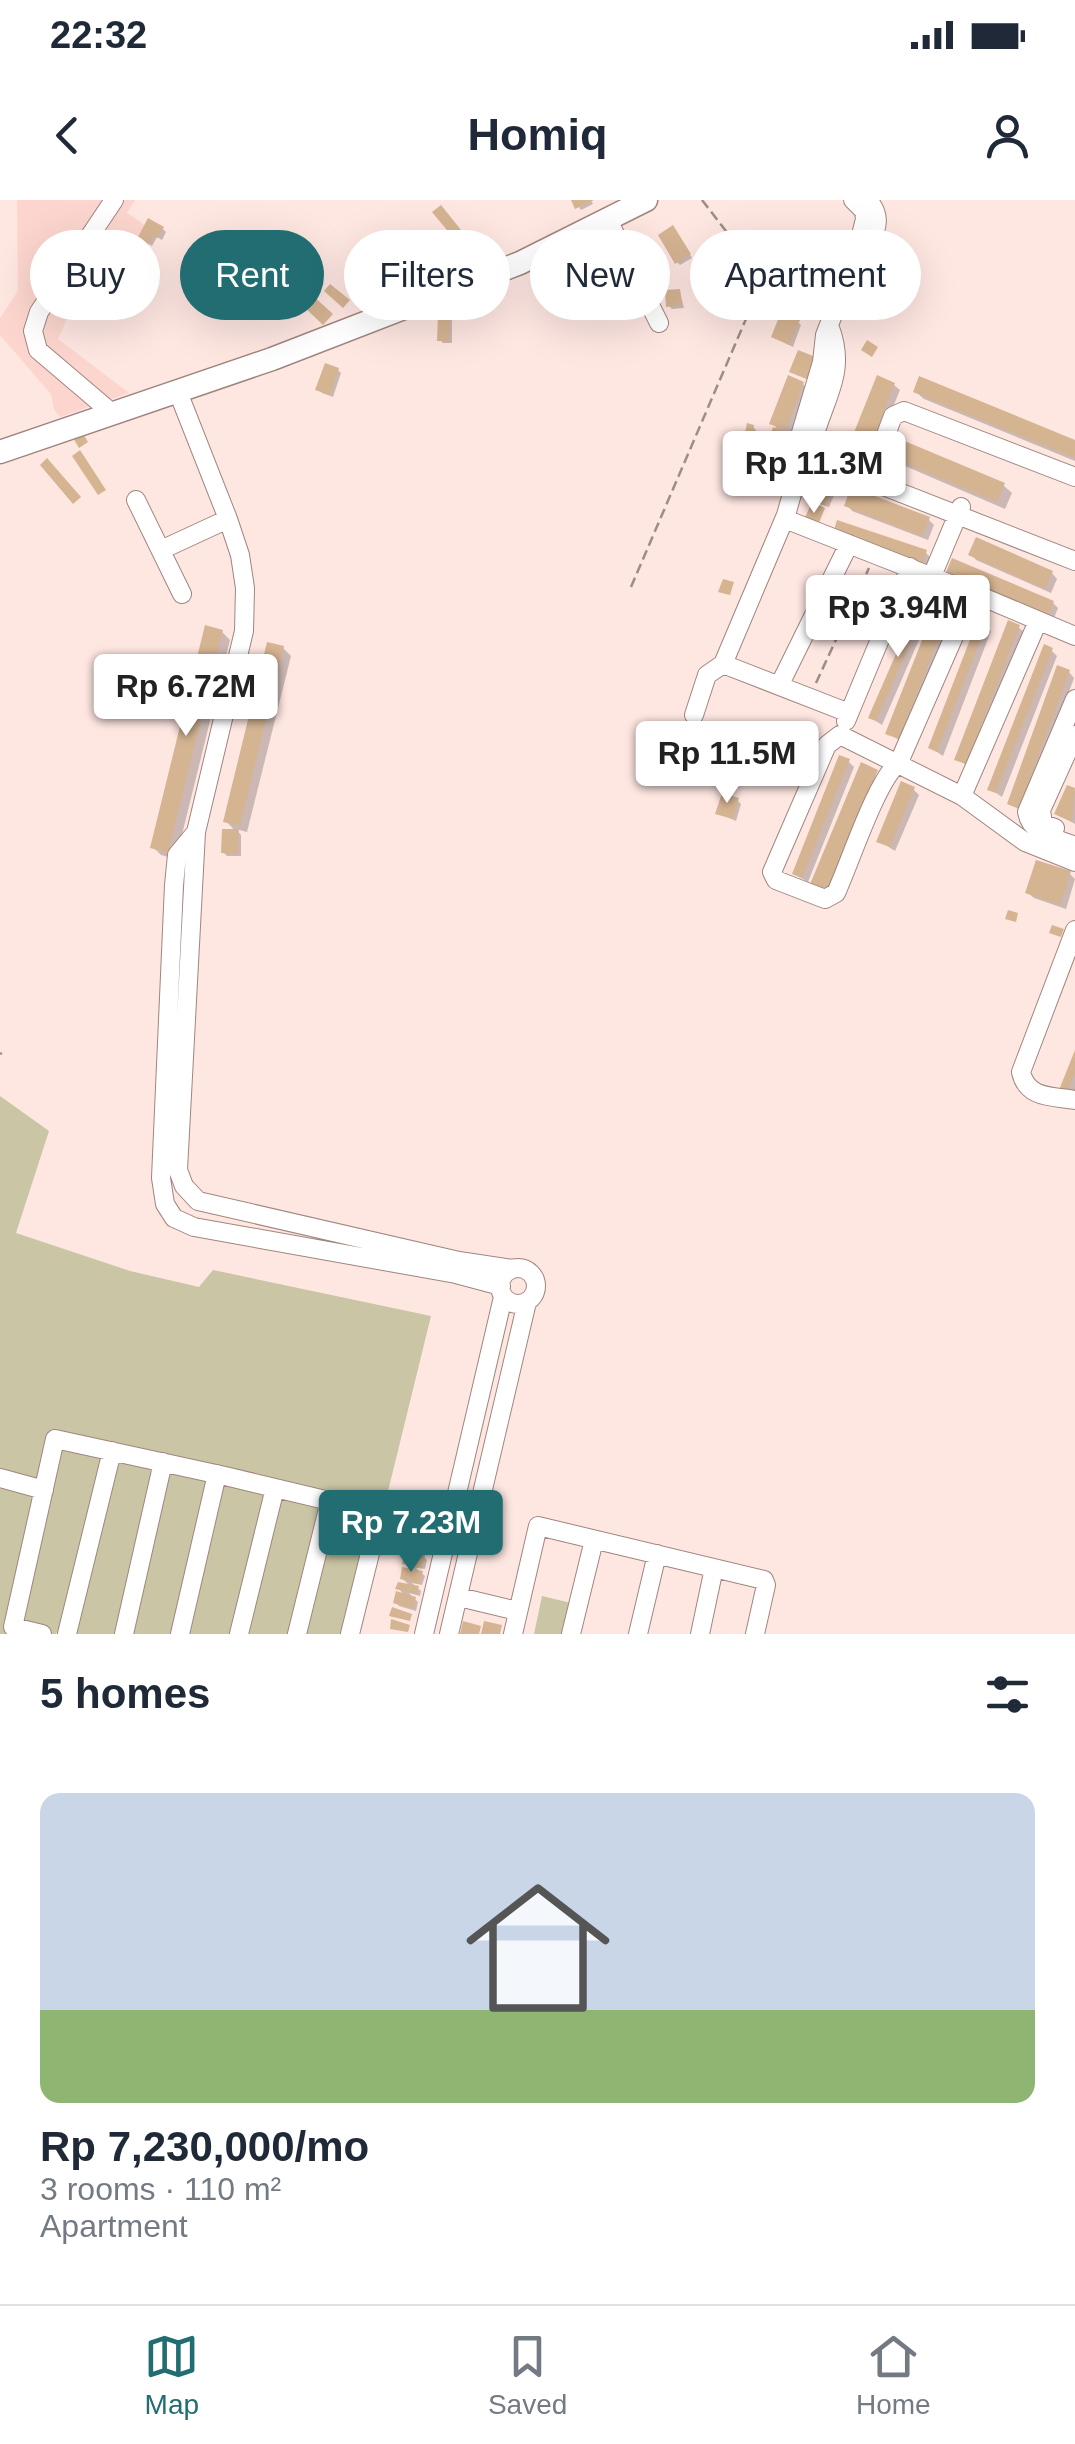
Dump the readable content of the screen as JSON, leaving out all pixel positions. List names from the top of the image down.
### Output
{
  "page": {
    "status": "22:32",
    "header": "Homiq",
    "chip": [
      "Buy",
      "Rent",
      "Filters",
      "New",
      "Apartment"
    ],
    "price": [
      "Rp 11.3M",
      "Rp 3.94M",
      "Rp 6.72M",
      "Rp 11.5M",
      "Rp 7.23M"
    ],
    "heading": "5 homes",
    "list": [
      {
        "name": "Rp 7,230,000/mo",
        "note": "3 rooms · 110 m² · Apartment"
      }
    ],
    "tabs": ["Map", "Saved", "Home"]
  }
}
